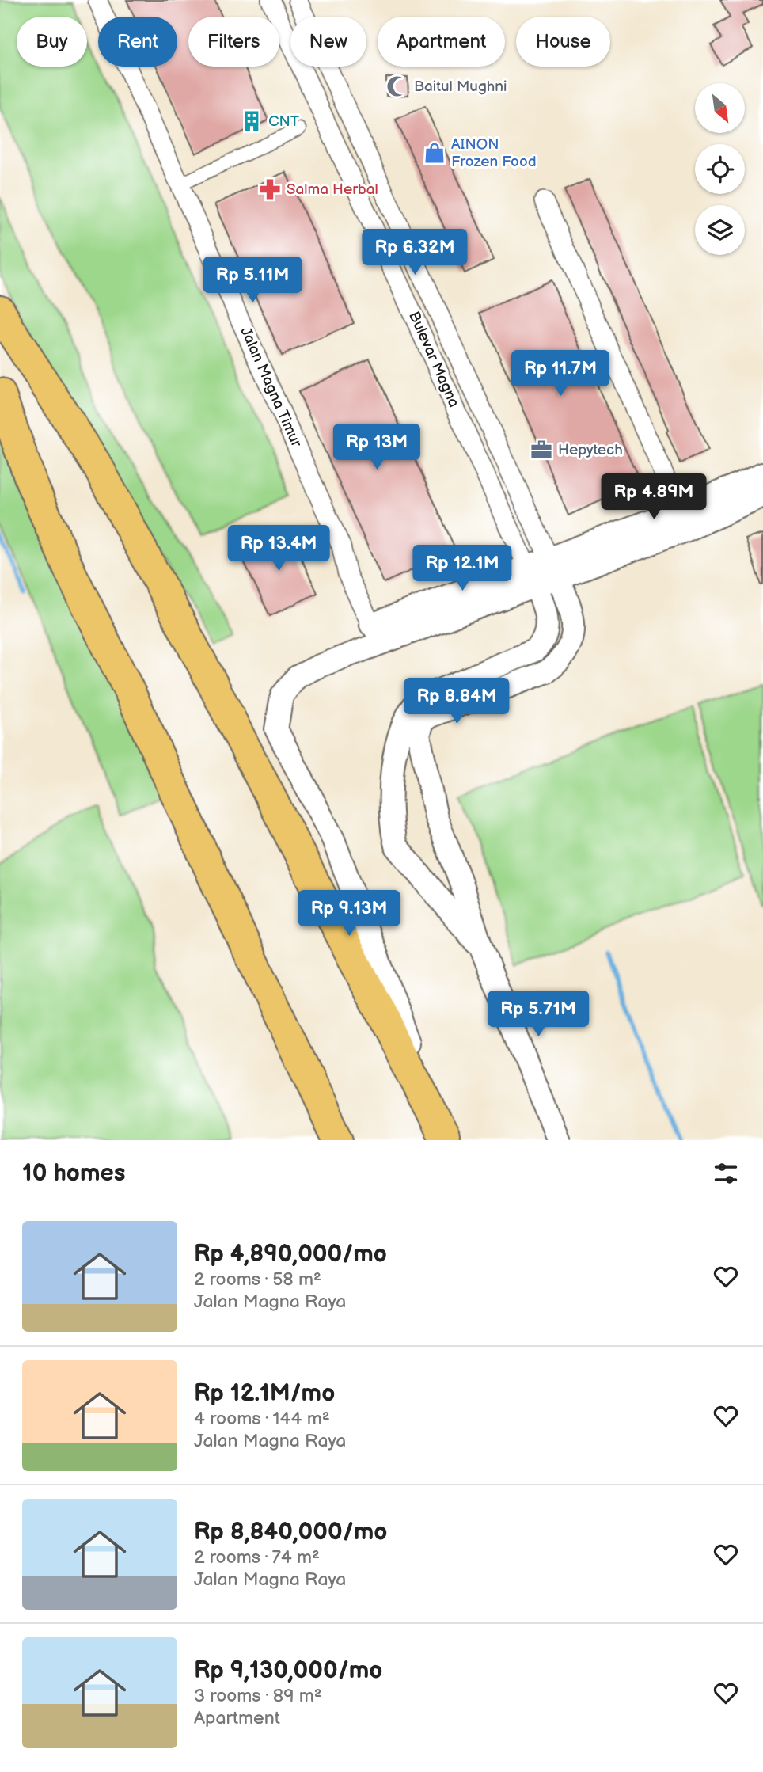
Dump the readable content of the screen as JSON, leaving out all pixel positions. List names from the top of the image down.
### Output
{
  "streets": {
    "street": ["Bulevar Magna", "Jalan Magna Timur"]
  },
  "places": {
    "mosque": ["Baitul Mughni"],
    "building": ["CNT"],
    "shop": ["AINON Frozen Food"],
    "pharmacy": ["Salma Herbal"],
    "office": ["Hepytech"]
  },
  "north": "bottom right",
  "page": {
    "chip": [
      "Buy",
      "Rent",
      "Filters",
      "New",
      "Apartment",
      "House"
    ],
    "price": [
      "Rp 6.32M",
      "Rp 5.11M",
      "Rp 11.7M",
      "Rp 13M",
      "Rp 4.89M",
      "Rp 13.4M",
      "Rp 12.1M",
      "Rp 8.84M",
      "Rp 9.13M",
      "Rp 5.71M"
    ],
    "heading": "10 homes",
    "list": [
      {
        "name": "Rp 4,890,000/mo",
        "note": "2 rooms · 58 m² · Jalan Magna Raya"
      },
      {
        "name": "Rp 12.1M/mo",
        "note": "4 rooms · 144 m² · Jalan Magna Raya"
      },
      {
        "name": "Rp 8,840,000/mo",
        "note": "2 rooms · 74 m² · Jalan Magna Raya"
      },
      {
        "name": "Rp 9,130,000/mo",
        "note": "3 rooms · 89 m² · Apartment"
      }
    ]
  }
}
